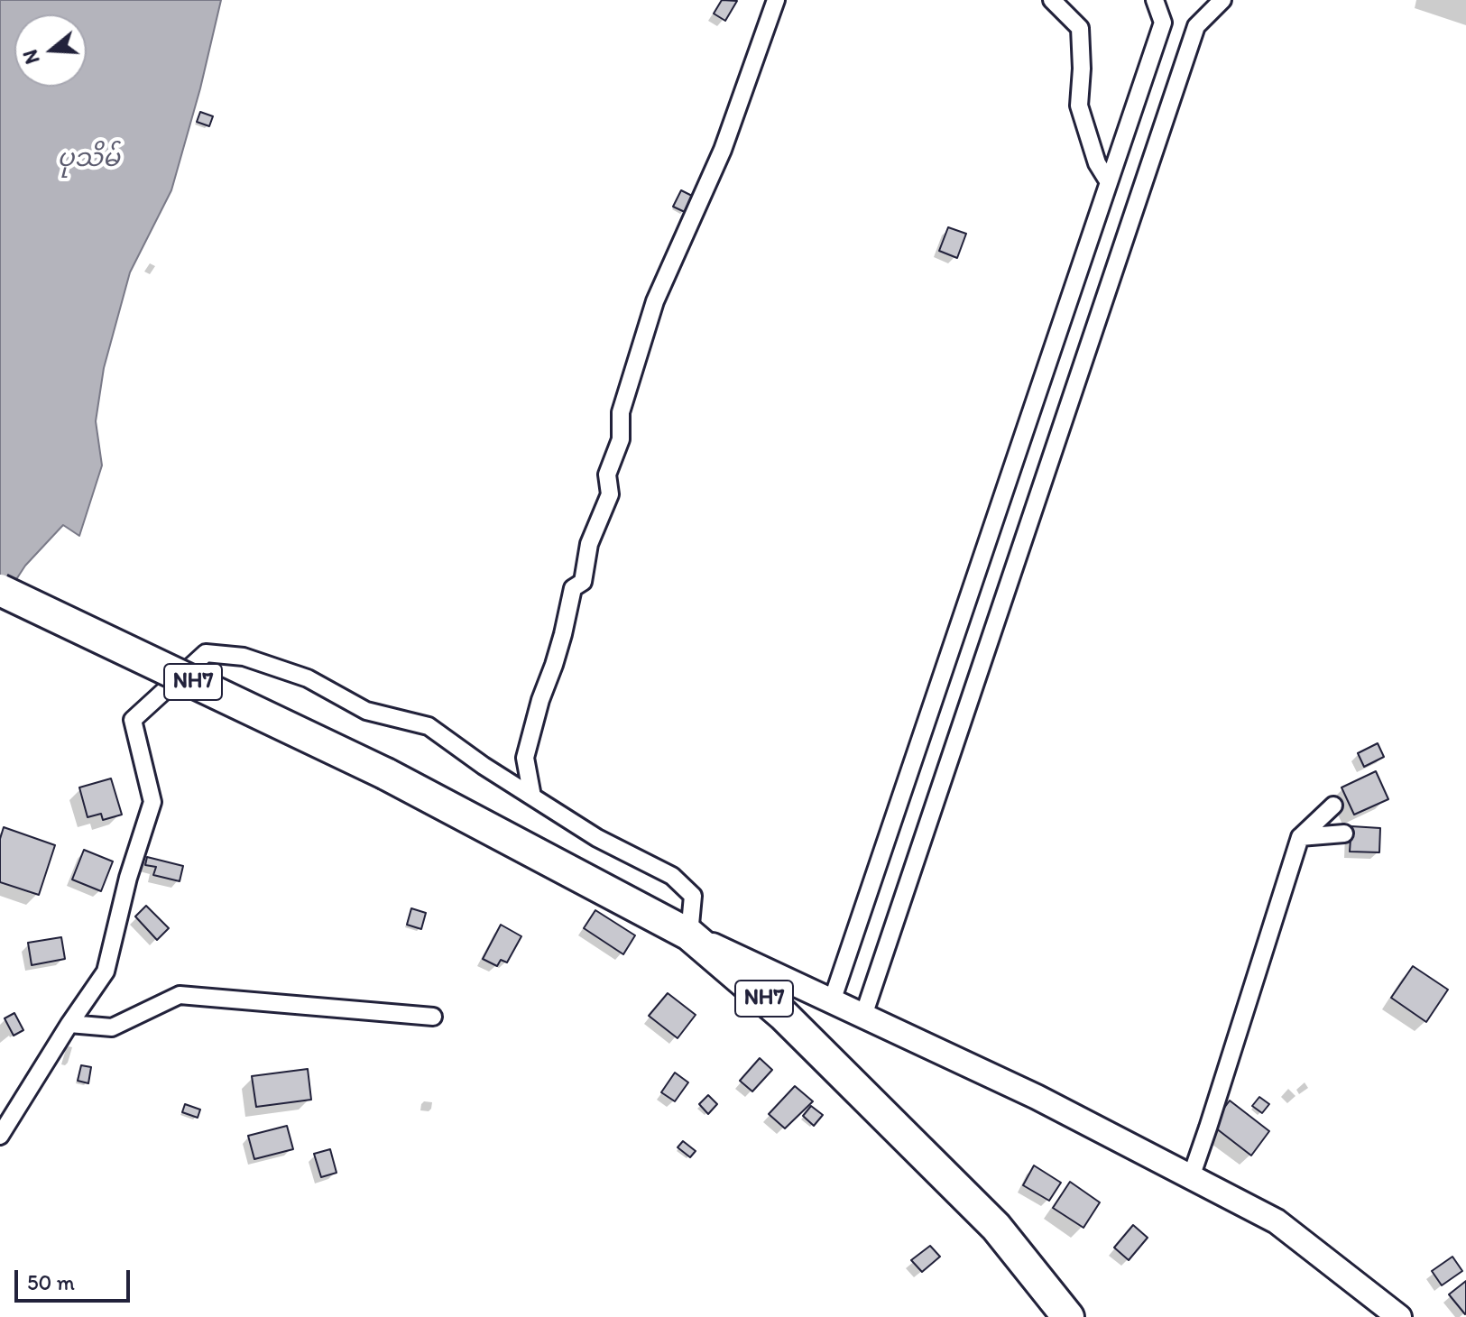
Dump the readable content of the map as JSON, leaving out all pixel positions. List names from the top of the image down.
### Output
{
  "streets": {
    "highway": ["NH7"]
  },
  "water": ["ပုသိမ်"],
  "scale_bar": "50 m",
  "north": "left"
}
